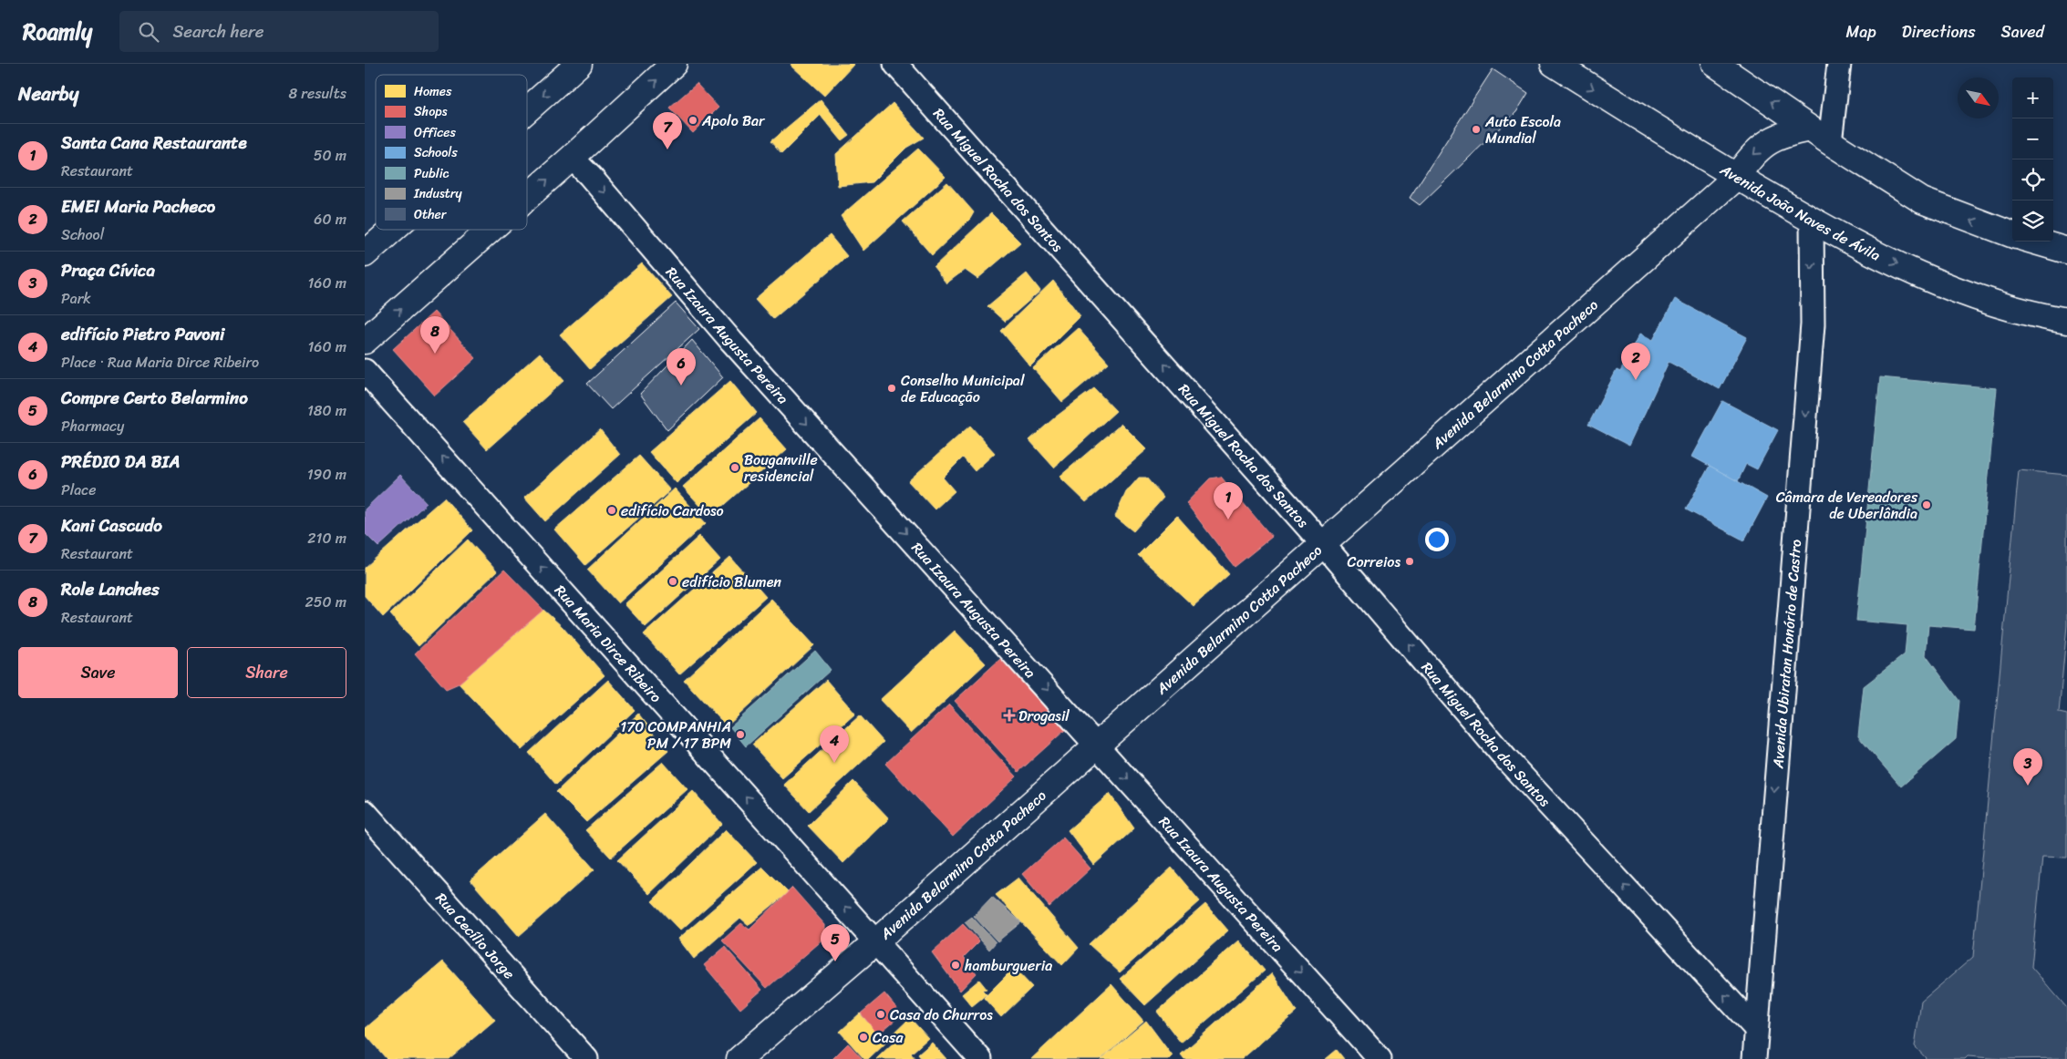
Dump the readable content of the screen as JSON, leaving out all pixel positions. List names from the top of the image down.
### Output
{
  "streets": {
    "main road": ["Avenida João Naves de Ávila", "Avenida Belarmino Cotta Pacheco"],
    "street": [
      "Rua Miguel Rocha dos Santos",
      "Rua Izaura Augusta Pereira",
      "Rua Maria Dirce Ribeiro",
      "Avenida Ubiratan Honório de Castro",
      "Rua Cecílio Jorge"
    ]
  },
  "crossings": [
    ["Rua Miguel Rocha dos Santos", "Avenida Belarmino Cotta Pacheco"],
    ["Rua Miguel Rocha dos Santos", "Avenida Ubiratan Honório de Castro"],
    ["Avenida João Naves de Ávila", "Avenida Belarmino Cotta Pacheco"],
    ["Avenida João Naves de Ávila", "Avenida Ubiratan Honório de Castro"],
    ["Rua Izaura Augusta Pereira", "Avenida Belarmino Cotta Pacheco"],
    ["Avenida Belarmino Cotta Pacheco", "Rua Maria Dirce Ribeiro"]
  ],
  "one_way": [
    "Rua Miguel Rocha dos Santos",
    "Rua Izaura Augusta Pereira",
    "Rua Maria Dirce Ribeiro",
    "Avenida Ubiratan Honório de Castro"
  ],
  "places": {
    "other": [
      "Apolo Bar",
      "Auto Escola Mundial",
      "Conselho Municipal de Educação",
      "Bouganville residencial",
      "Câmara de Vereadores de Uberlândia",
      "edifício Cardoso",
      "Correios",
      "edifício Blumen",
      "170 COMPANHIA PM / 17 BPM",
      "hamburgueria",
      "Casa do Churros",
      "Casa"
    ],
    "health": ["Drogasil"]
  },
  "legend": [
    "Homes",
    "Shops",
    "Offices",
    "Schools",
    "Public",
    "Industry",
    "Other"
  ],
  "north": "bottom right",
  "page": {
    "header": "Roamly",
    "search": "Search here",
    "nav": ["Map", "Directions", "Saved"],
    "heading": ["Nearby", "8 results"],
    "map_buttons": ["+", "−"],
    "pins": [
      "7",
      "8",
      "2",
      "6",
      "1",
      "4",
      "3",
      "5"
    ],
    "list": [
      {
        "mark": "1",
        "name": "Santa Cana Restaurante",
        "note": "Restaurant",
        "value": "50 m"
      },
      {
        "mark": "2",
        "name": "EMEI Maria Pacheco",
        "note": "School",
        "value": "60 m"
      },
      {
        "mark": "3",
        "name": "Praça Cívica",
        "note": "Park",
        "value": "160 m"
      },
      {
        "mark": "4",
        "name": "edifício Pietro Pavoni",
        "note": "Place · Rua Maria Dirce Ribeiro",
        "value": "160 m"
      },
      {
        "mark": "5",
        "name": "Compre Certo Belarmino",
        "note": "Pharmacy",
        "value": "180 m"
      },
      {
        "mark": "6",
        "name": "PRÉDIO DA BIA",
        "note": "Place",
        "value": "190 m"
      },
      {
        "mark": "7",
        "name": "Kani Cascudo",
        "note": "Restaurant",
        "value": "210 m"
      },
      {
        "mark": "8",
        "name": "Role Lanches",
        "note": "Restaurant",
        "value": "250 m"
      }
    ],
    "buttons": ["Save", "Share"]
  }
}
